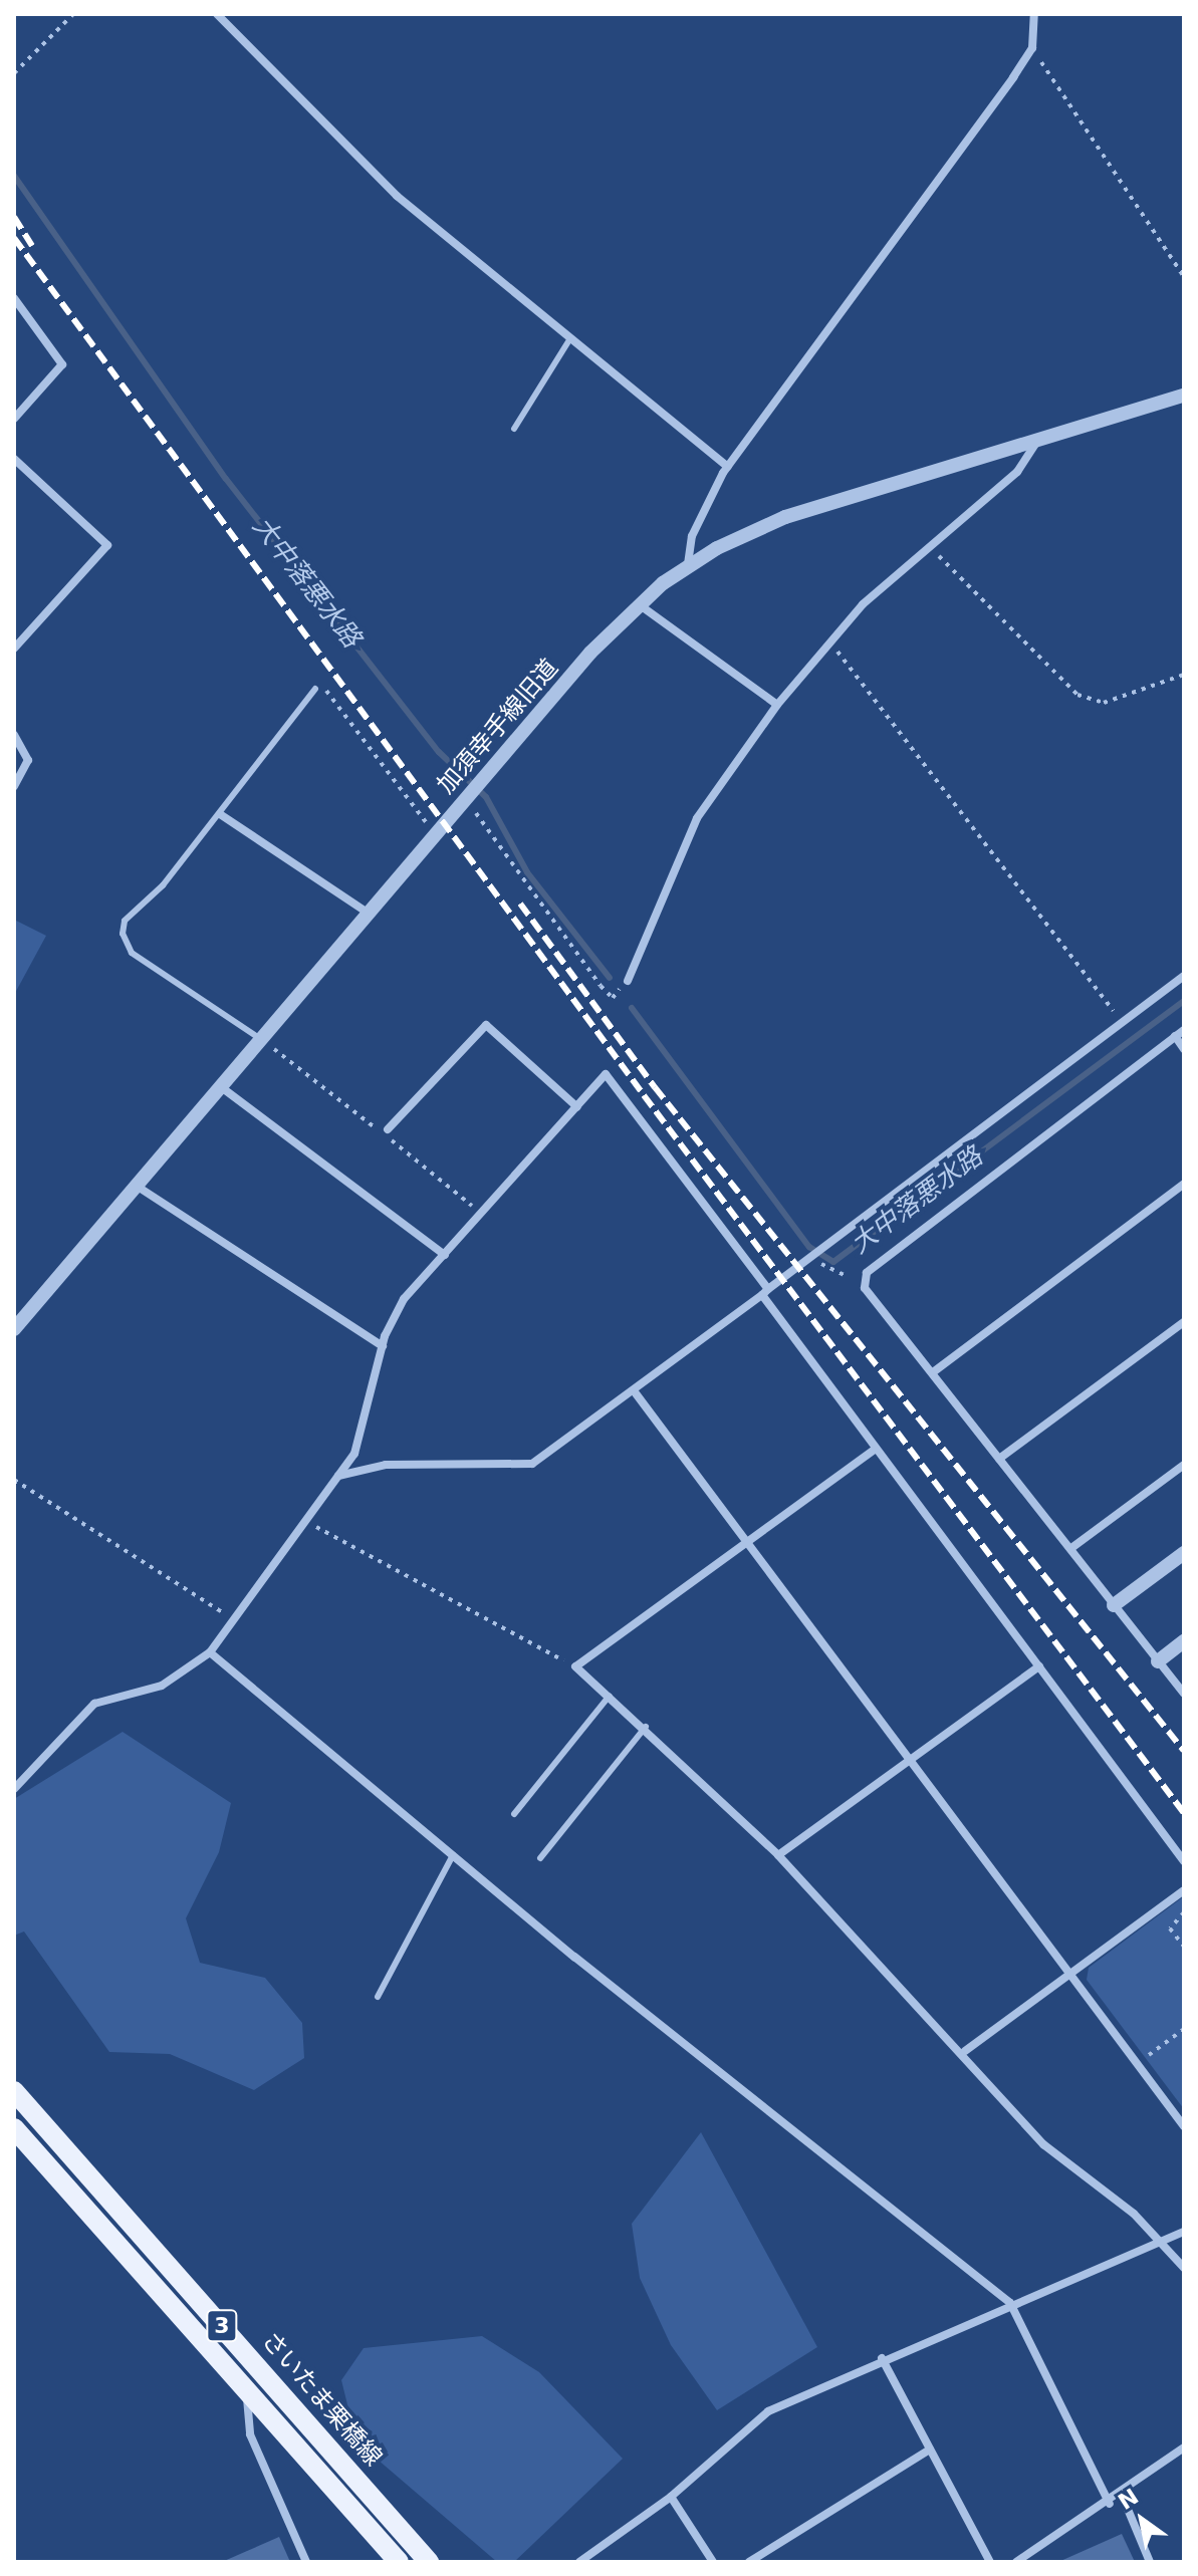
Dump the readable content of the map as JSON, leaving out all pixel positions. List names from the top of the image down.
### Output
{
  "streets": {
    "main road": ["3", "さいたま栗橋線"],
    "street": ["加須幸手線旧道"]
  },
  "water": ["大中落悪水路"],
  "north": "top left"
}
